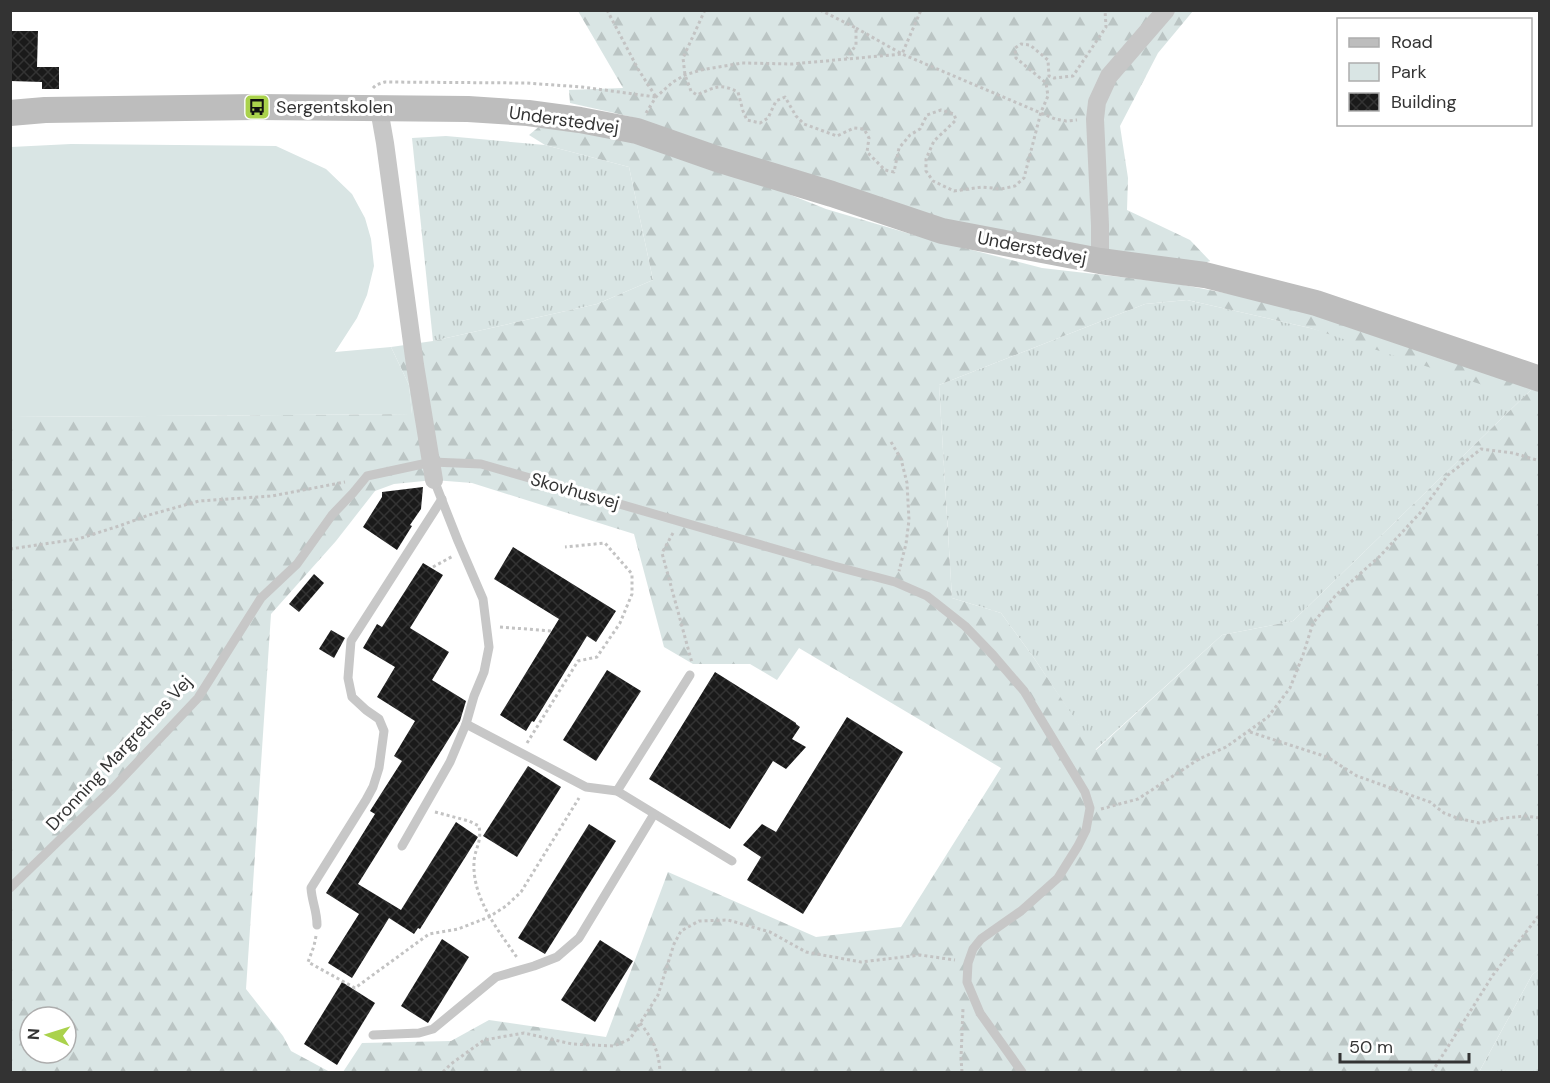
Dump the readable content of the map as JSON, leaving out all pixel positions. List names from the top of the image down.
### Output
{
  "streets": {
    "street": ["Understedvej"],
    "lane": ["Skovhusvej", "Dronning Margrethes Vej"]
  },
  "crossings": [
    ["Skovhusvej", "Dronning Margrethes Vej"]
  ],
  "places": {
    "bus stop": ["Sergentskolen"]
  },
  "legend": ["Road", "Park", "Building"],
  "scale_bar": "50 m",
  "north": "left"
}
